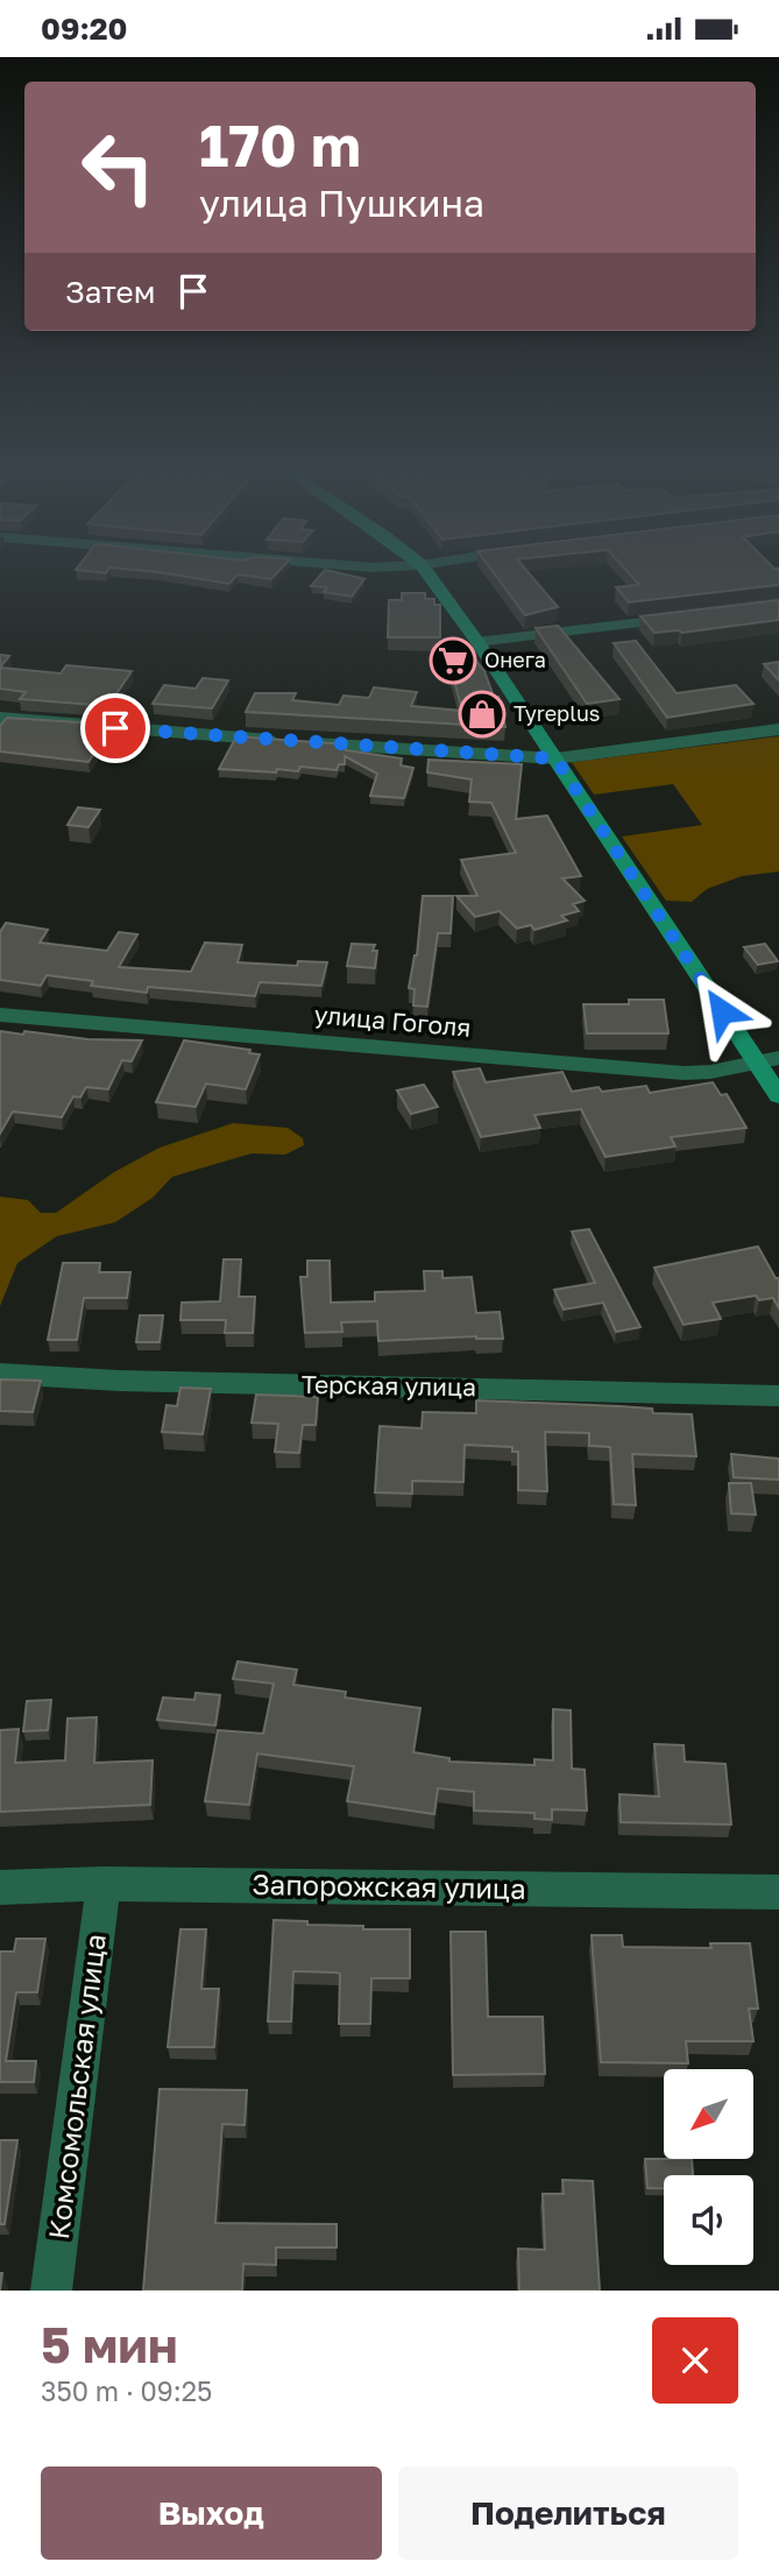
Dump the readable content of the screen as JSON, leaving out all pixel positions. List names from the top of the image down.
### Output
{
  "streets": {
    "street": [
      "улица Гоголя",
      "Терская улица",
      "Запорожская улица",
      "Комсомольская улица"
    ]
  },
  "crossings": [
    ["Запорожская улица", "Комсомольская улица"]
  ],
  "places": {
    "supermarket": ["Онега"],
    "shop": ["Tyreplus"]
  },
  "north": "bottom left",
  "page": {
    "status": "09:20",
    "turn": ["170 m", "улица Пушкина"],
    "then": "Затем",
    "heading": ["5 мин", "350 m · 09:25"],
    "buttons": ["Выход", "Поделиться"]
  }
}
